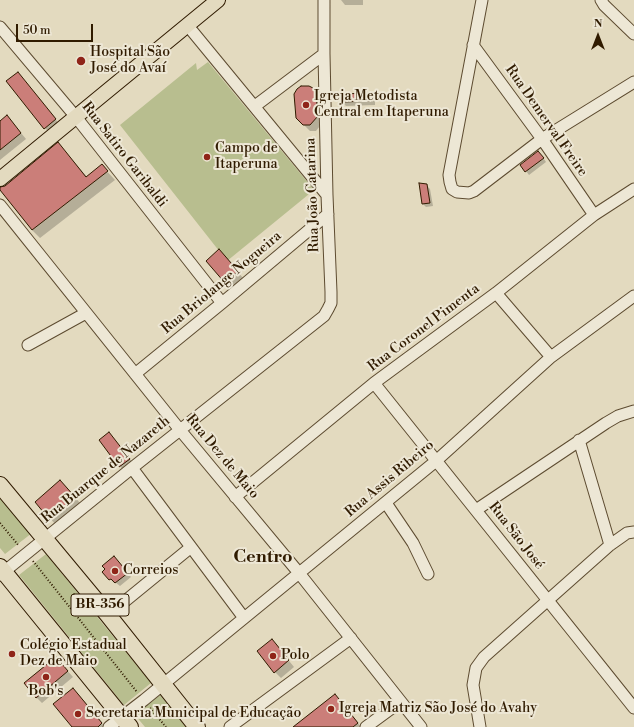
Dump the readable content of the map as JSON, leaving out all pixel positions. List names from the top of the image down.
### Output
{
  "streets": {
    "highway": ["BR-356"],
    "street": [
      "Rua Demerval Freire",
      "Rua Satiro Garibaldi",
      "Rua João Catarina",
      "Rua Briolange Nogueira",
      "Rua Coronel Pimenta",
      "Rua Dez de Maio",
      "Rua Buarque de Nazareth",
      "Rua Assis Ribeiro",
      "Rua São José"
    ]
  },
  "crossings": [
    ["Rua Demerval Freire", "Rua Coronel Pimenta"],
    ["Rua Satiro Garibaldi", "Rua Briolange Nogueira"],
    ["Rua João Catarina", "Rua Briolange Nogueira"],
    ["Rua João Catarina", "Rua Buarque de Nazareth"],
    ["Rua Briolange Nogueira", "Rua Dez de Maio"],
    ["Rua Coronel Pimenta", "Rua Dez de Maio"],
    ["Rua Coronel Pimenta", "Rua São José"],
    ["Rua Dez de Maio", "Rua Buarque de Nazareth"],
    ["Rua Dez de Maio", "Rua Assis Ribeiro"],
    ["Rua Buarque de Nazareth", "BR-356"],
    ["Rua Assis Ribeiro", "Rua São José"],
    ["Rua Assis Ribeiro", "BR-356"]
  ],
  "districts": ["Centro"],
  "places": [
    "Hospital São José do Avaí",
    "Igreja Metodista Central em Itaperuna",
    "Campo de Itaperuna",
    "Correios",
    "Colégio Estadual Dez de Maio",
    "Polo",
    "Bob's",
    "Igreja Matriz São José do Avahy",
    "Secretaria Municipal de Educação"
  ],
  "scale_bar": "50 m",
  "north": "top"
}
